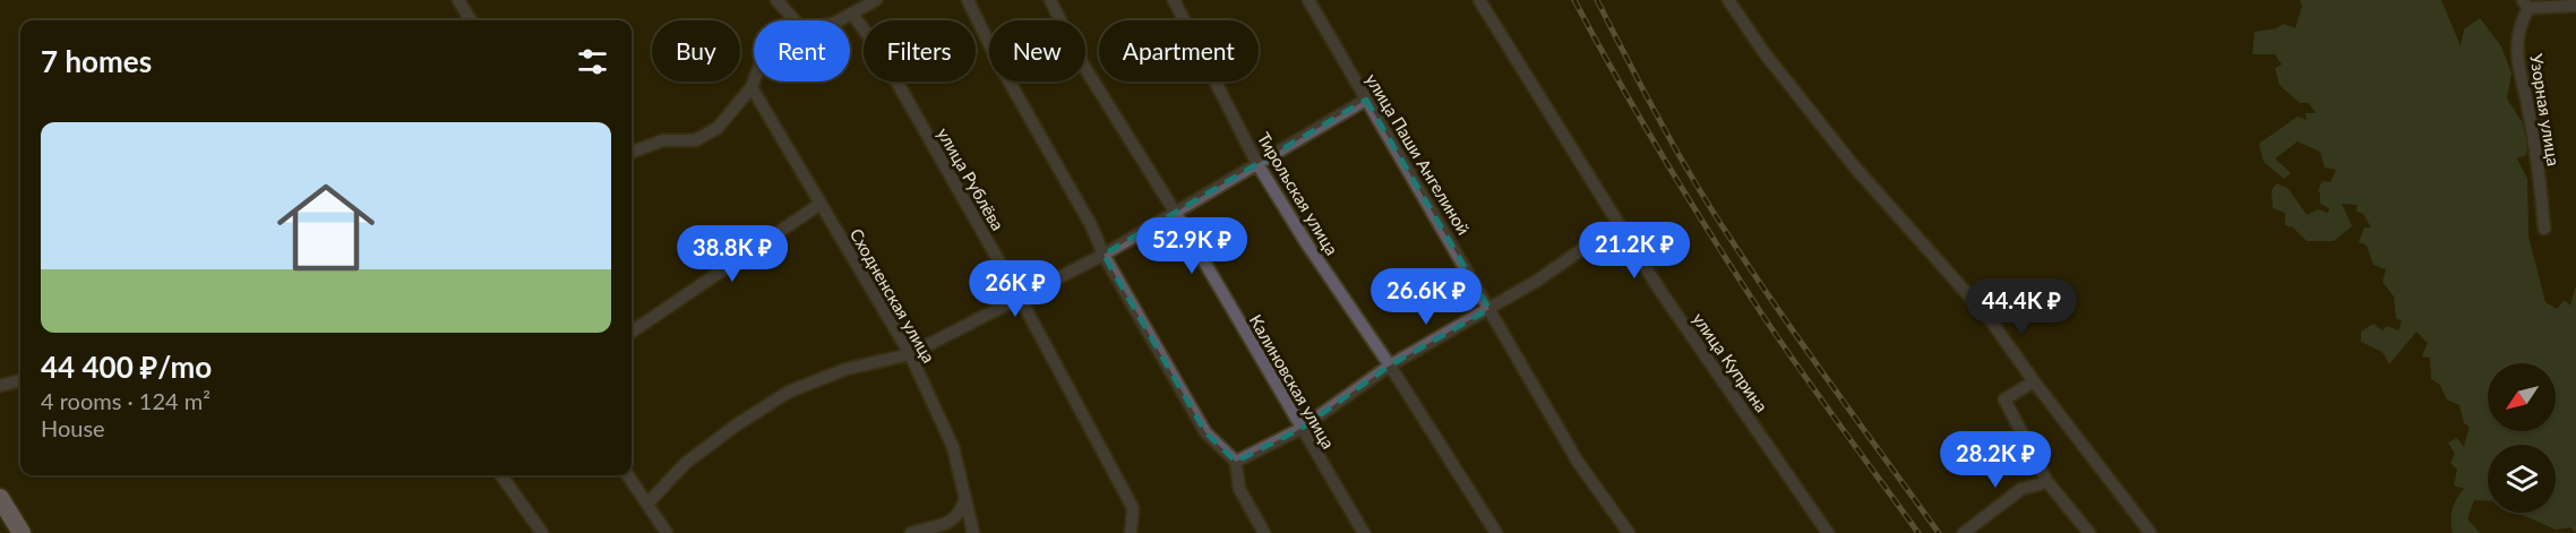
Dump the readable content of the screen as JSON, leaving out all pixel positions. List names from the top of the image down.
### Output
{
  "streets": {
    "street": [
      "Узорная улица",
      "улица Паши Ангелиной",
      "улица Рублёва",
      "Тирольская улица",
      "Сходненская улица",
      "улица Куприна",
      "Калиновская улица"
    ]
  },
  "north": "bottom left",
  "page": {
    "chip": [
      "Buy",
      "Rent",
      "Filters",
      "New",
      "Apartment"
    ],
    "heading": "7 homes",
    "list": [
      {
        "name": "44 400 ₽/mo",
        "note": "4 rooms · 124 m² · House"
      }
    ],
    "price": [
      "52.9K ₽",
      "21.2K ₽",
      "38.8K ₽",
      "26K ₽",
      "26.6K ₽",
      "44.4K ₽",
      "28.2K ₽"
    ]
  }
}
